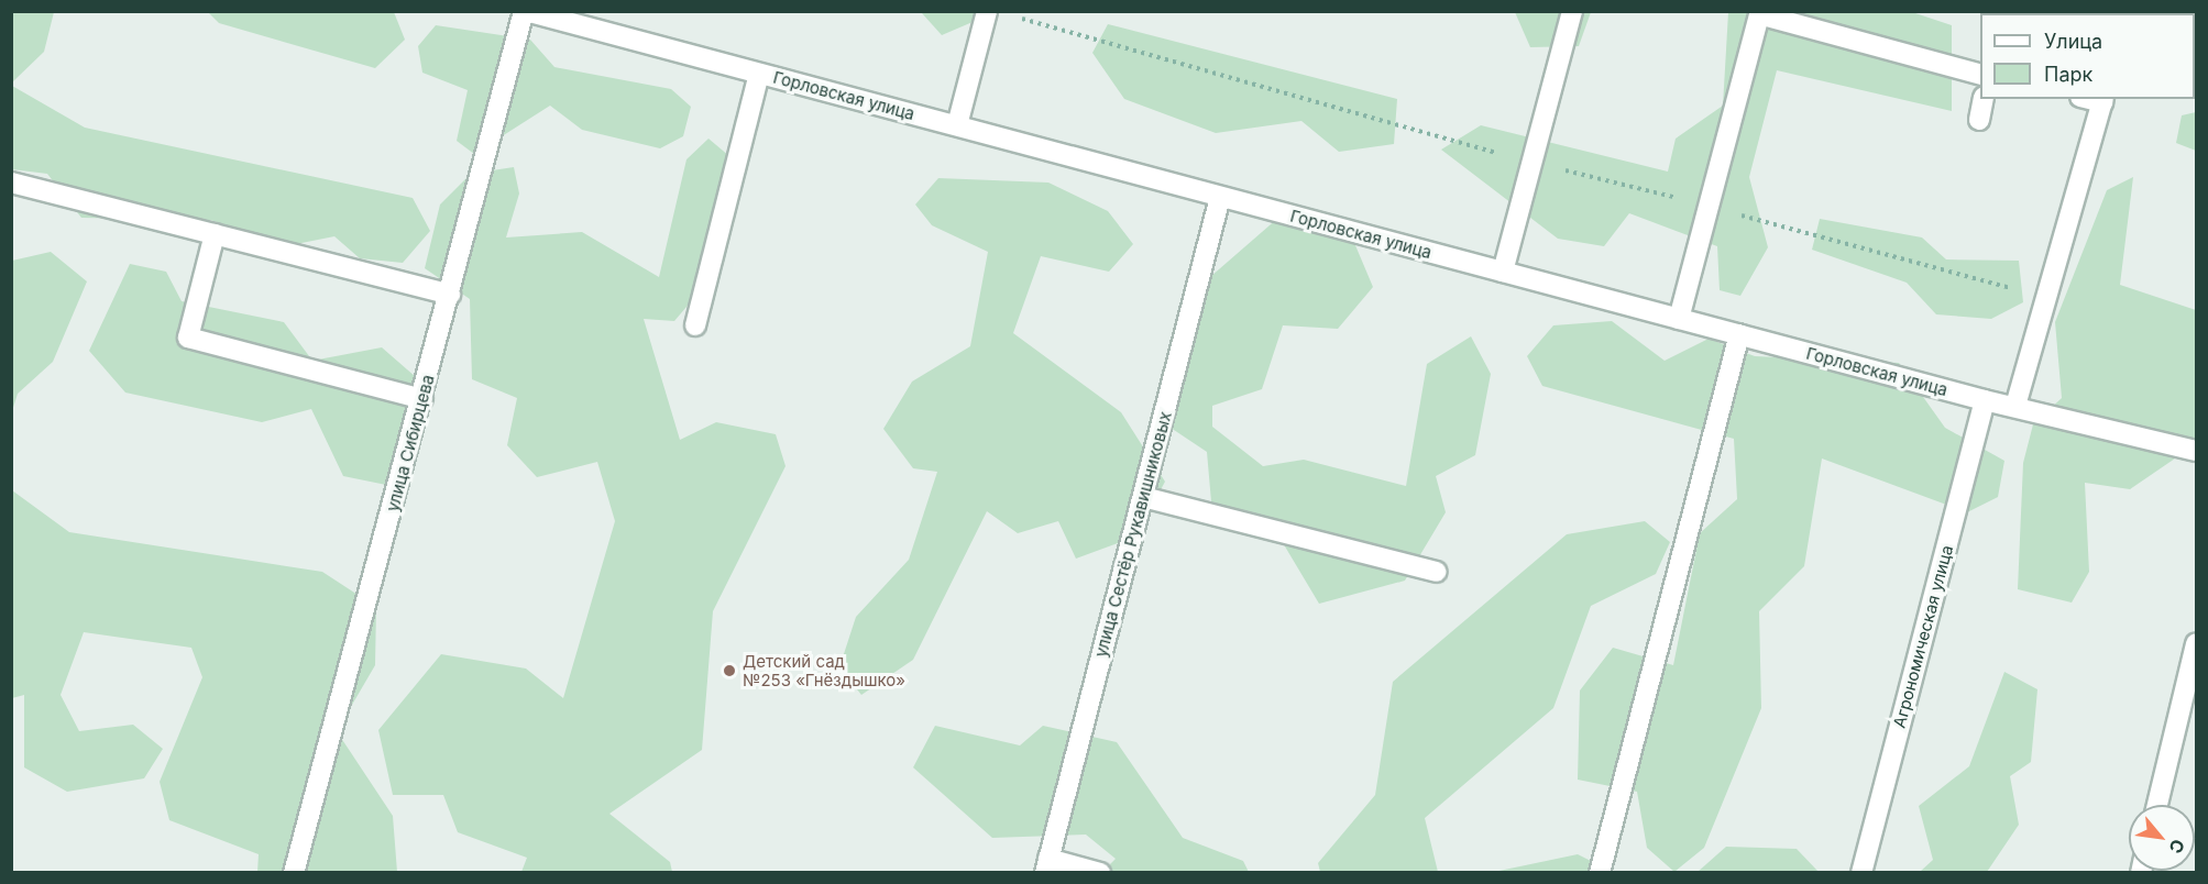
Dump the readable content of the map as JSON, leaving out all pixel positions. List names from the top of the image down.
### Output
{
  "streets": {
    "street": [
      "Горловская улица",
      "улица Сибирцева",
      "улица Сестёр Рукавишниковых",
      "Агрономическая улица"
    ]
  },
  "crossings": [
    ["Горловская улица", "улица Сибирцева"],
    ["Горловская улица", "улица Сестёр Рукавишниковых"],
    ["Горловская улица", "Агрономическая улица"]
  ],
  "places": ["Детский сад №253 «Гнёздышко»"],
  "legend": ["Улица", "Парк"],
  "north": "bottom right"
}
